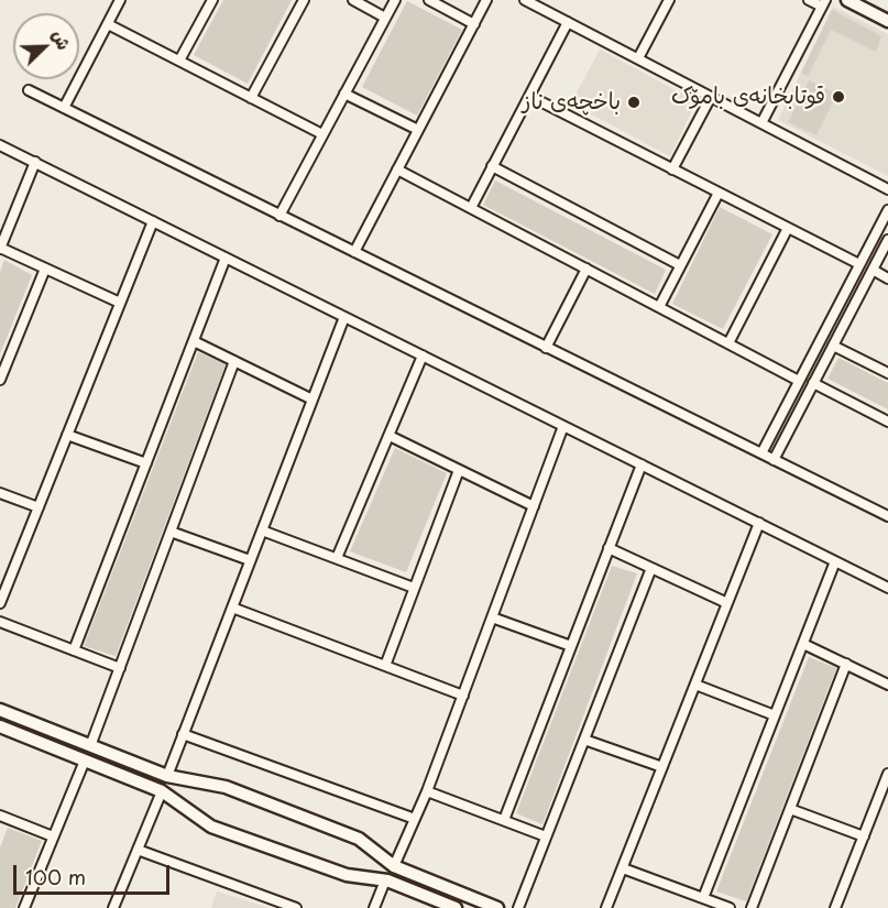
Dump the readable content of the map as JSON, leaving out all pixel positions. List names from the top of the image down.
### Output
{
  "places": ["قوتابخانەی بامۆک", "باخچەی ناز"],
  "scale_bar": "100 m",
  "north": "top right"
}
